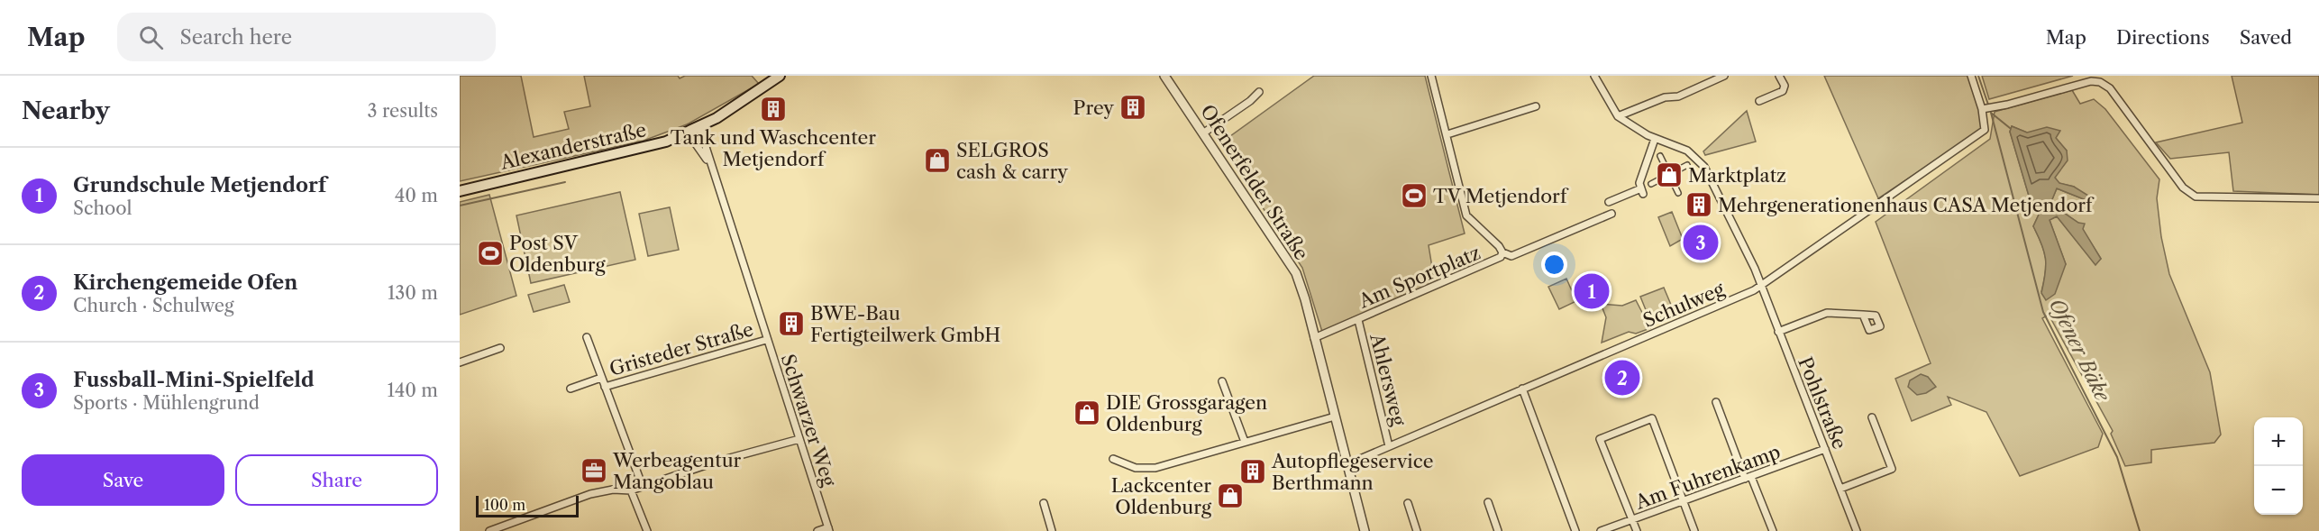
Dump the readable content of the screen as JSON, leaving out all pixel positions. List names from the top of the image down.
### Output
{
  "streets": {
    "main road": ["Alexanderstraße"],
    "street": [
      "Ofenerfelder Straße",
      "Am Sportplatz",
      "Schulweg",
      "Gristeder Straße",
      "Ahlersweg",
      "Pohlstraße",
      "Schwarzer Weg",
      "Am Fuhrenkamp"
    ]
  },
  "crossings": [
    ["Alexanderstraße", "Schwarzer Weg"],
    ["Ofenerfelder Straße", "Am Sportplatz"],
    ["Ofenerfelder Straße", "Schulweg"],
    ["Am Sportplatz", "Ahlersweg"],
    ["Schulweg", "Ahlersweg"],
    ["Schulweg", "Pohlstraße"],
    ["Gristeder Straße", "Schwarzer Weg"],
    ["Pohlstraße", "Am Fuhrenkamp"]
  ],
  "water": ["Ofener Bäke"],
  "places": {
    "building": [
      "Prey",
      "Tank und Waschcenter Metjendorf",
      "Mehrgenerationenhaus CASA Metjendorf",
      "BWE-Bau Fertigteilwerk GmbH",
      "Autopflegeservice Berthmann"
    ],
    "shop": [
      "SELGROS cash & carry",
      "Marktplatz",
      "DIE Grossgaragen Oldenburg",
      "Lackcenter Oldenburg"
    ],
    "sports": ["TV Metjendorf", "Post SV Oldenburg"],
    "office": ["Werbeagentur Mangoblau"]
  },
  "scale_bar": "100 m",
  "page": {
    "header": "Map",
    "search": "Search here",
    "nav": ["Map", "Directions", "Saved"],
    "heading": ["Nearby", "3 results"],
    "list": [
      {
        "mark": "1",
        "name": "Grundschule Metjendorf",
        "note": "School",
        "value": "40 m"
      },
      {
        "mark": "2",
        "name": "Kirchengemeide Ofen",
        "note": "Church · Schulweg",
        "value": "130 m"
      },
      {
        "mark": "3",
        "name": "Fussball-Mini-Spielfeld",
        "note": "Sports · Mühlengrund",
        "value": "140 m"
      }
    ],
    "pins": ["3", "1", "2"],
    "map_buttons": ["+", "−"],
    "buttons": ["Save", "Share"],
    "scale": "100 m"
  }
}
